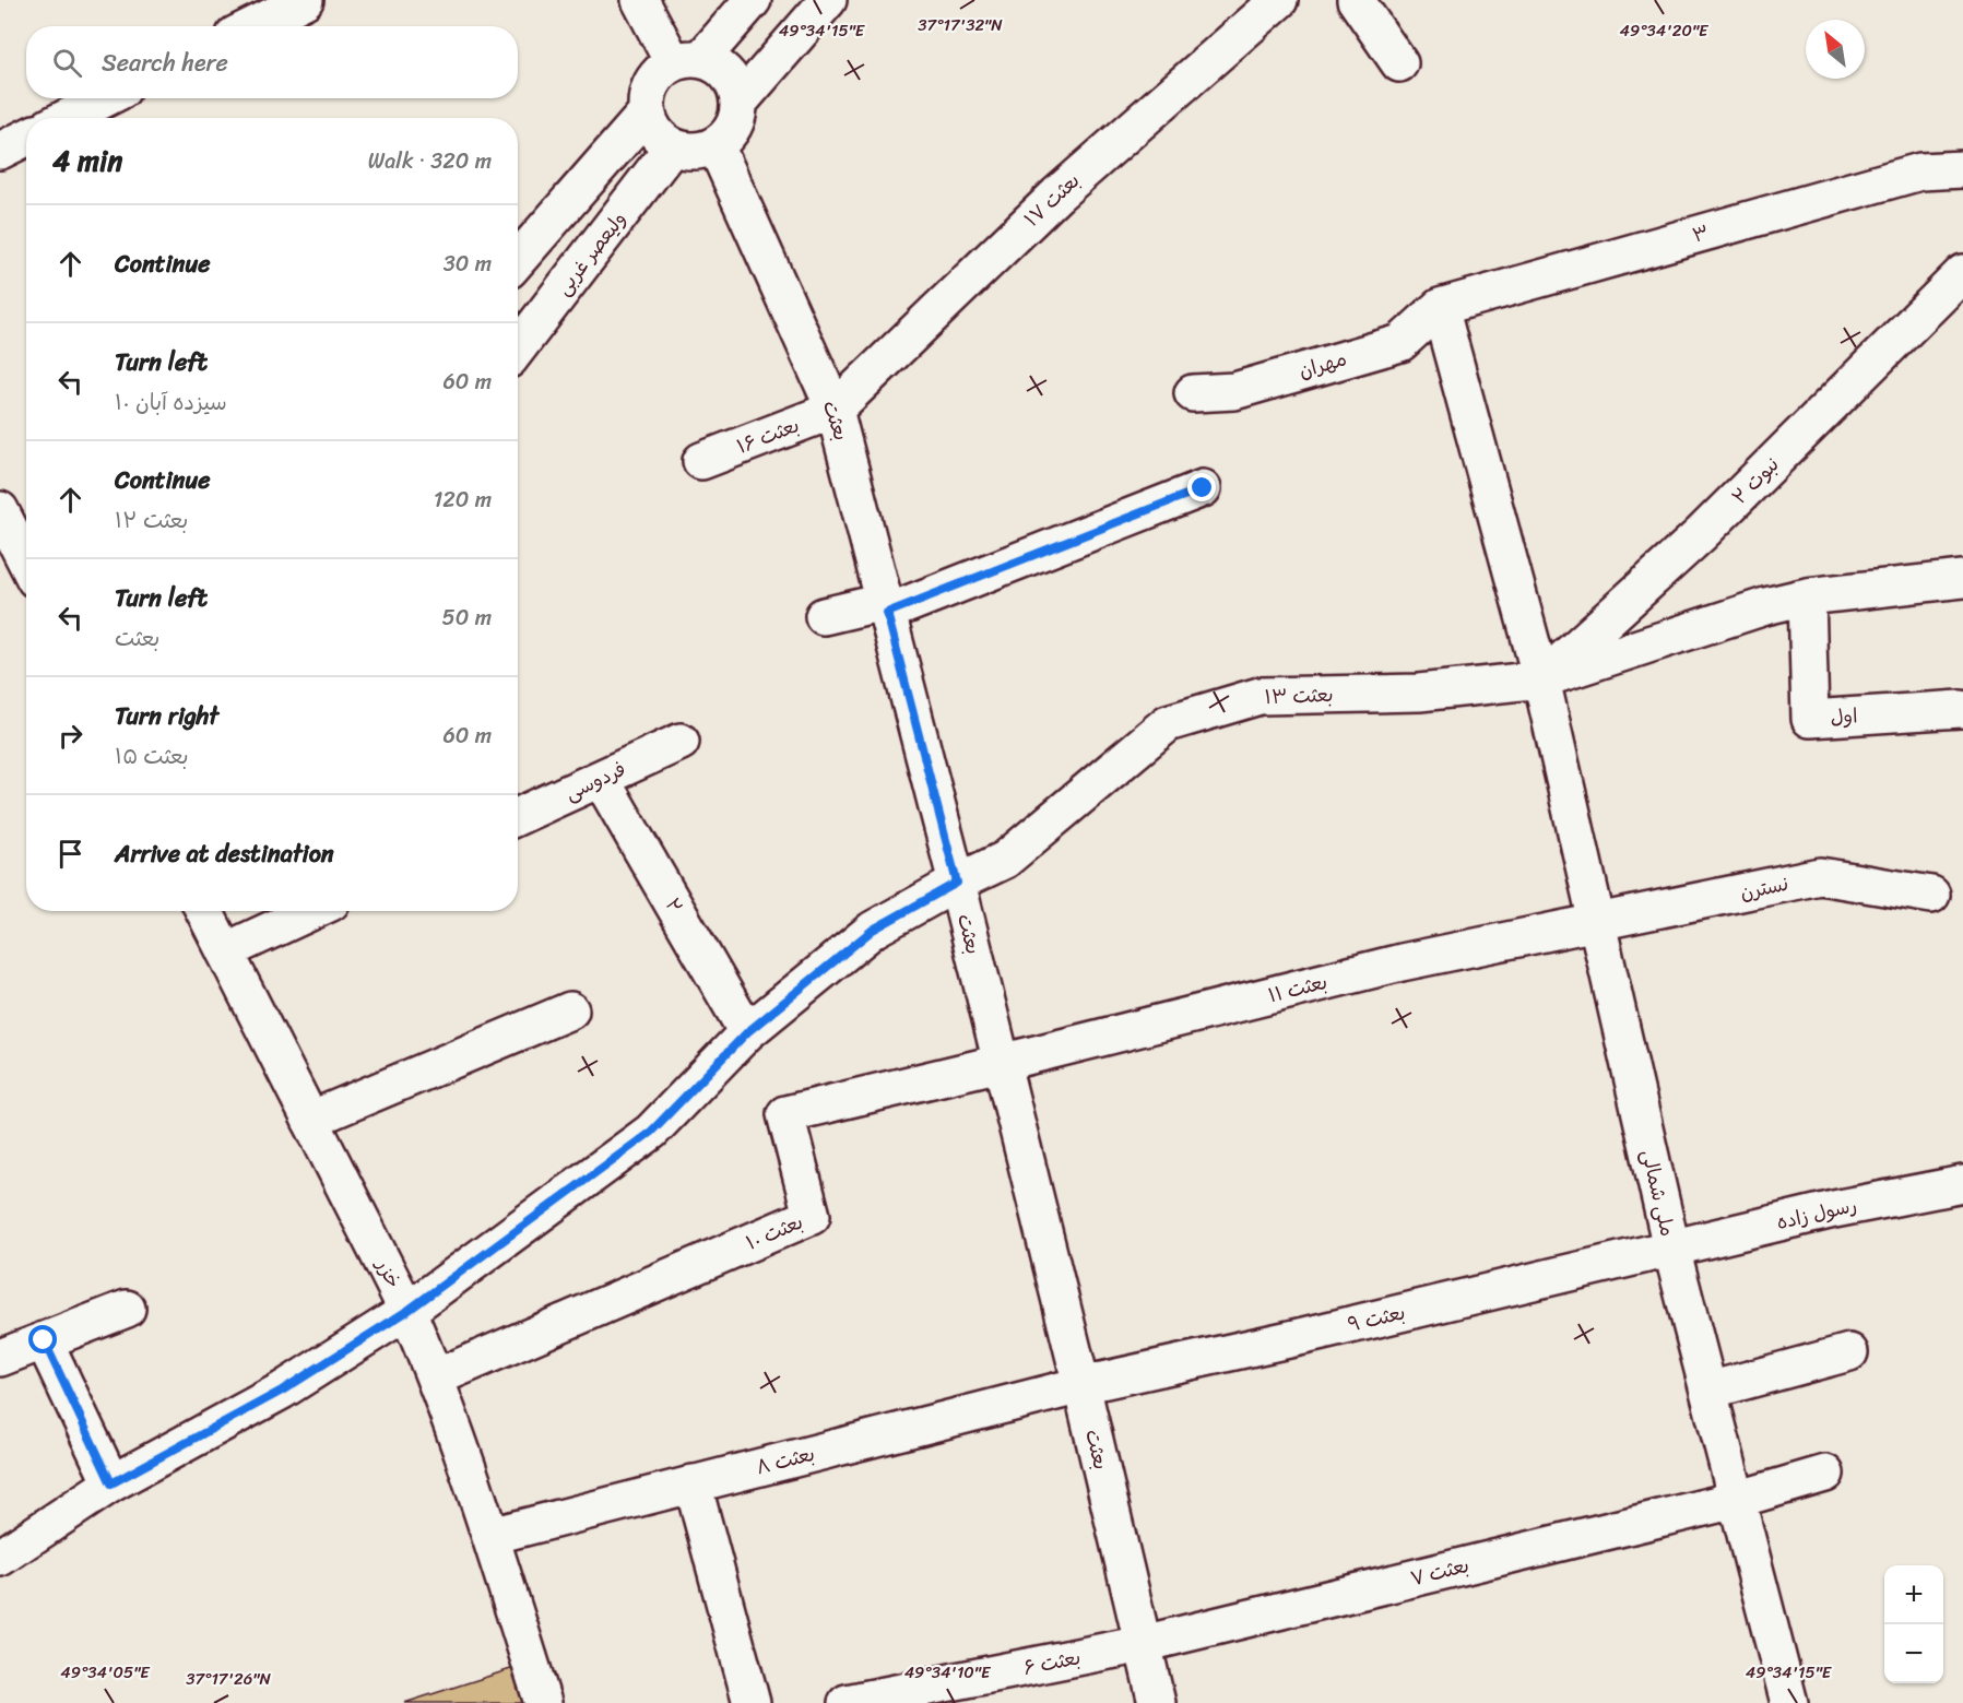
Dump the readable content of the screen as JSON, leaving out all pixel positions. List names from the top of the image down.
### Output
{
  "streets": {
    "street": [
      "بعثت ۱۷",
      "۳",
      "ولیعصر غربی",
      "مهران",
      "بعثت",
      "بعثت ۱۶",
      "نبوت ۲",
      "بعثت ۱۳",
      "اول",
      "فردوسی",
      "نسترن",
      "۲",
      "بعثت ۱۱",
      "ملی شمالی",
      "رسول زاده",
      "بعثت ۱۰",
      "خزر",
      "بعثت ۹",
      "بعثت ۸",
      "بعثت ۷",
      "بعثت ۶"
    ]
  },
  "crossings": [
    ["بعثت ۱۷", "بعثت"],
    ["بعثت ۱۷", "بعثت ۱۶"],
    ["۳", "مهران"],
    ["۳", "ملی شمالی"],
    ["ولیعصر غربی", "بعثت"],
    ["مهران", "ملی شمالی"],
    ["بعثت", "بعثت ۱۶"],
    ["بعثت", "بعثت ۱۳"],
    ["بعثت", "بعثت ۱۱"],
    ["بعثت", "بعثت ۱۰"],
    ["بعثت", "بعثت ۹"],
    ["بعثت", "بعثت ۸"],
    ["بعثت", "بعثت ۷"],
    ["بعثت", "بعثت ۶"],
    ["نبوت ۲", "بعثت ۱۳"],
    ["نبوت ۲", "ملی شمالی"],
    ["بعثت ۱۳", "اول"],
    ["بعثت ۱۳", "۲"],
    ["بعثت ۱۳", "ملی شمالی"],
    ["بعثت ۱۳", "خزر"],
    ["فردوسی", "۲"],
    ["نسترن", "بعثت ۱۱"],
    ["نسترن", "ملی شمالی"],
    ["بعثت ۱۱", "ملی شمالی"],
    ["بعثت ۱۱", "بعثت ۱۰"],
    ["ملی شمالی", "رسول زاده"],
    ["ملی شمالی", "بعثت ۹"],
    ["ملی شمالی", "بعثت ۷"],
    ["رسول زاده", "بعثت ۹"],
    ["بعثت ۱۰", "خزر"],
    ["خزر", "بعثت ۸"],
    ["بعثت ۹", "بعثت ۸"],
    ["بعثت ۷", "بعثت ۶"]
  ],
  "north": "top left",
  "page": {
    "search": "Search here",
    "heading": ["4 min", "Walk · 320 m"],
    "list": [
      ["Continue", "30 m"],
      ["Turn left", "سیزده آبان ‍۱۰", "60 m"],
      ["Continue", "بعثت ۱۲", "120 m"],
      ["Turn left", "بعثت", "50 m"],
      ["Turn right", "بعثت ۱۵", "60 m"],
      "Arrive at destination"
    ],
    "map_buttons": ["+", "−"]
  },
  "coordinates": [
    "37°17'32\"N",
    "49°34'15\"E",
    "49°34'20\"E",
    "49°34'05\"E",
    "49°34'10\"E",
    "37°17'26\"N"
  ]
}
